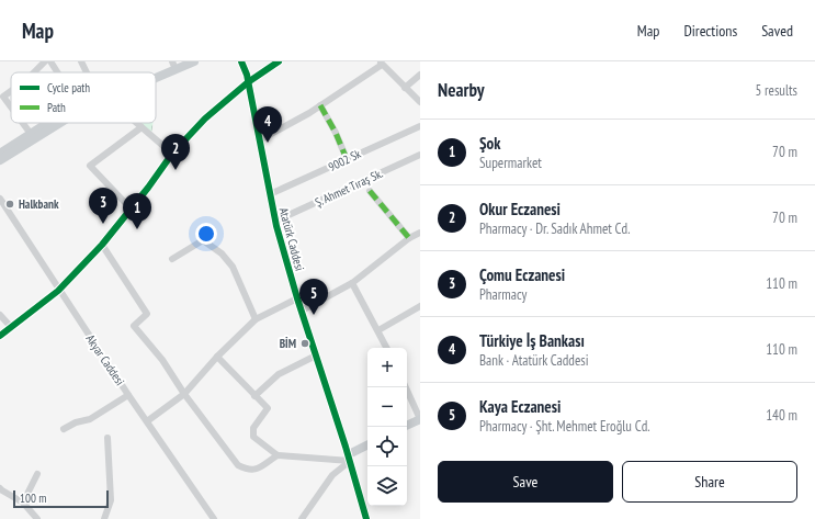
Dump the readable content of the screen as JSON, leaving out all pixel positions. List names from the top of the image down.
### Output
{
  "streets": {
    "street": [
      "9002 Sk",
      "Ş. Ahmet Tıraş Sk.",
      "Atatürk Caddesi",
      "Akyar Caddesi"
    ]
  },
  "crossings": [
    ["9002 Sk", "Atatürk Caddesi"],
    ["Ş. Ahmet Tıraş Sk.", "Atatürk Caddesi"]
  ],
  "places": ["Halkbank", "BİM"],
  "legend": ["Cycle path", "Path"],
  "scale_bar": "100 m",
  "page": {
    "header": "Map",
    "nav": ["Map", "Directions", "Saved"],
    "heading": ["Nearby", "5 results"],
    "pins": [
      "4",
      "2",
      "3",
      "1",
      "5"
    ],
    "list": [
      {
        "mark": "1",
        "name": "Şok",
        "note": "Supermarket",
        "value": "70 m"
      },
      {
        "mark": "2",
        "name": "Okur Eczanesi",
        "note": "Pharmacy · Dr. Sadık Ahmet Cd.",
        "value": "70 m"
      },
      {
        "mark": "3",
        "name": "Çomu Eczanesi",
        "note": "Pharmacy",
        "value": "110 m"
      },
      {
        "mark": "4",
        "name": "Türkiye İş Bankası",
        "note": "Bank · Atatürk Caddesi",
        "value": "110 m"
      },
      {
        "mark": "5",
        "name": "Kaya Eczanesi",
        "note": "Pharmacy · Şht. Mehmet Eroğlu Cd.",
        "value": "140 m"
      }
    ],
    "map_buttons": ["+", "−"],
    "buttons": ["Save", "Share"],
    "scale": "100 m"
  }
}
